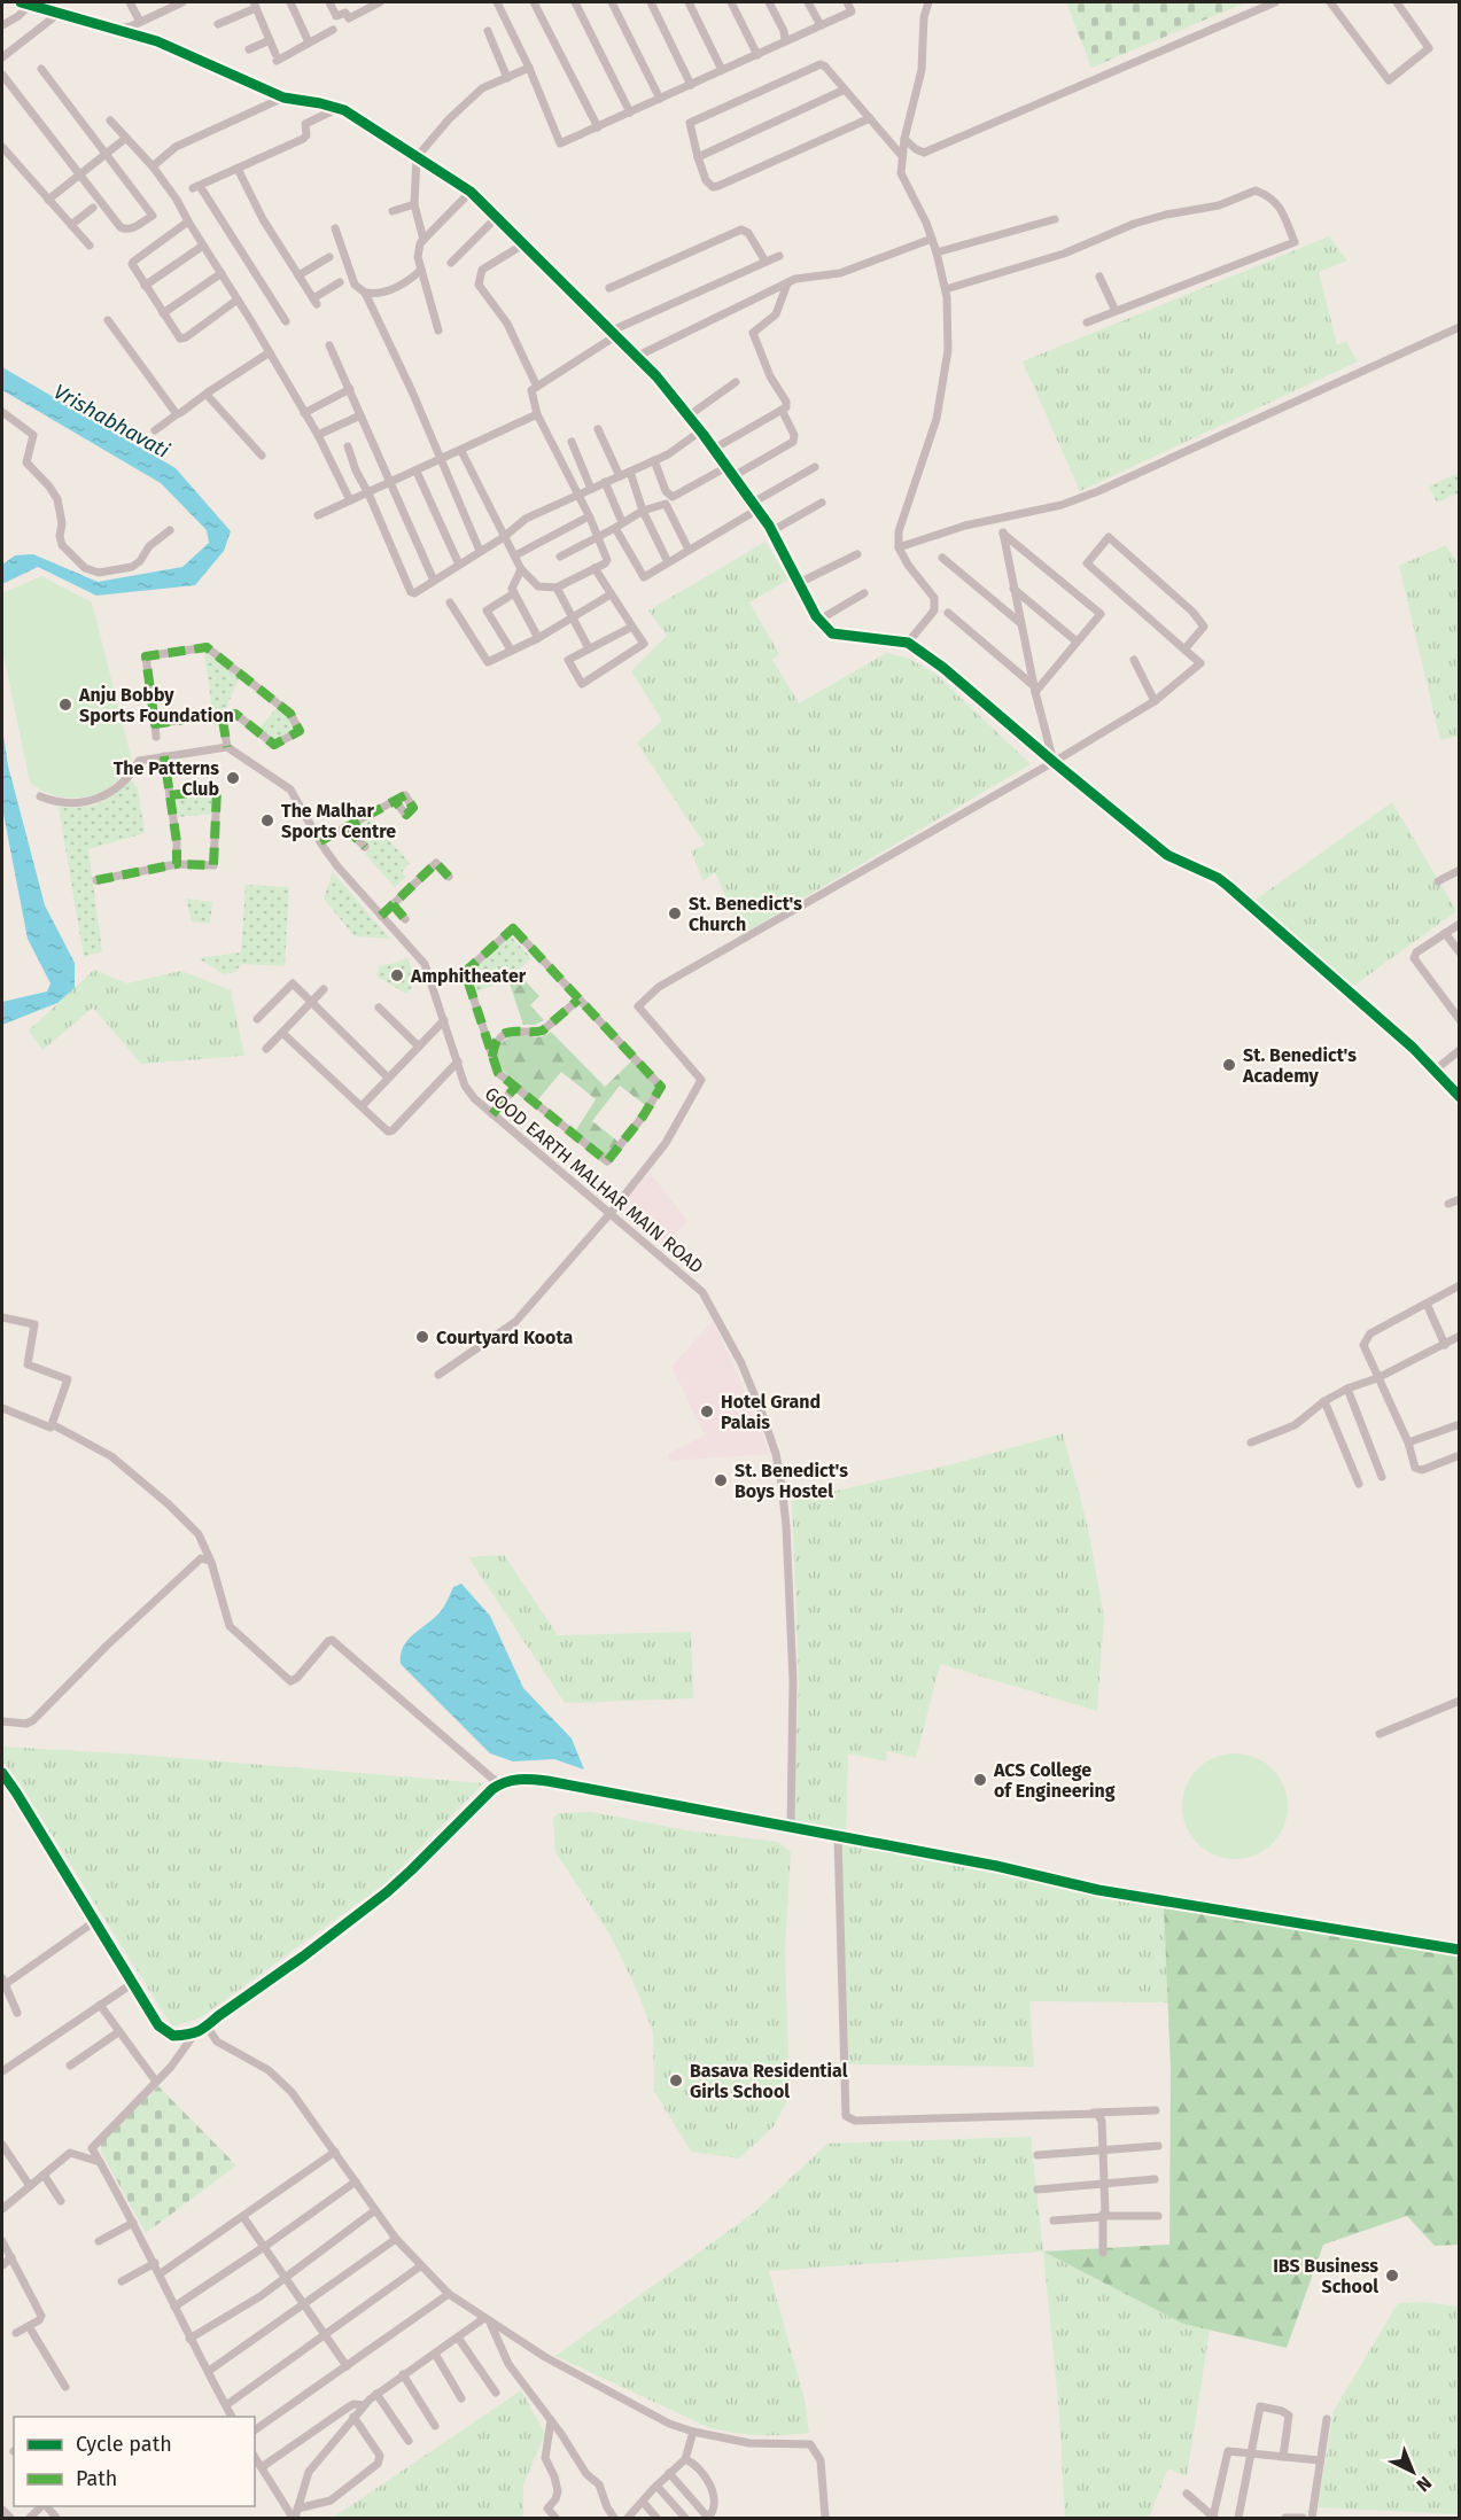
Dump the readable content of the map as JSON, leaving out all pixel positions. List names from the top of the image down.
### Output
{
  "streets": {
    "street": ["GOOD EARTH MALHAR MAIN ROAD"]
  },
  "water": ["Vrishabhavati"],
  "places": [
    "Anju Bobby Sports Foundation",
    "The Patterns Club",
    "The Malhar Sports Centre",
    "St. Benedict's Church",
    "Amphitheater",
    "St. Benedict's Academy",
    "Courtyard Koota",
    "Hotel Grand Palais",
    "St. Benedict's Boys Hostel",
    "ACS College of Engineering",
    "Basava Residential Girls School",
    "IBS Business School"
  ],
  "legend": ["Cycle path", "Path"],
  "north": "bottom right"
}
